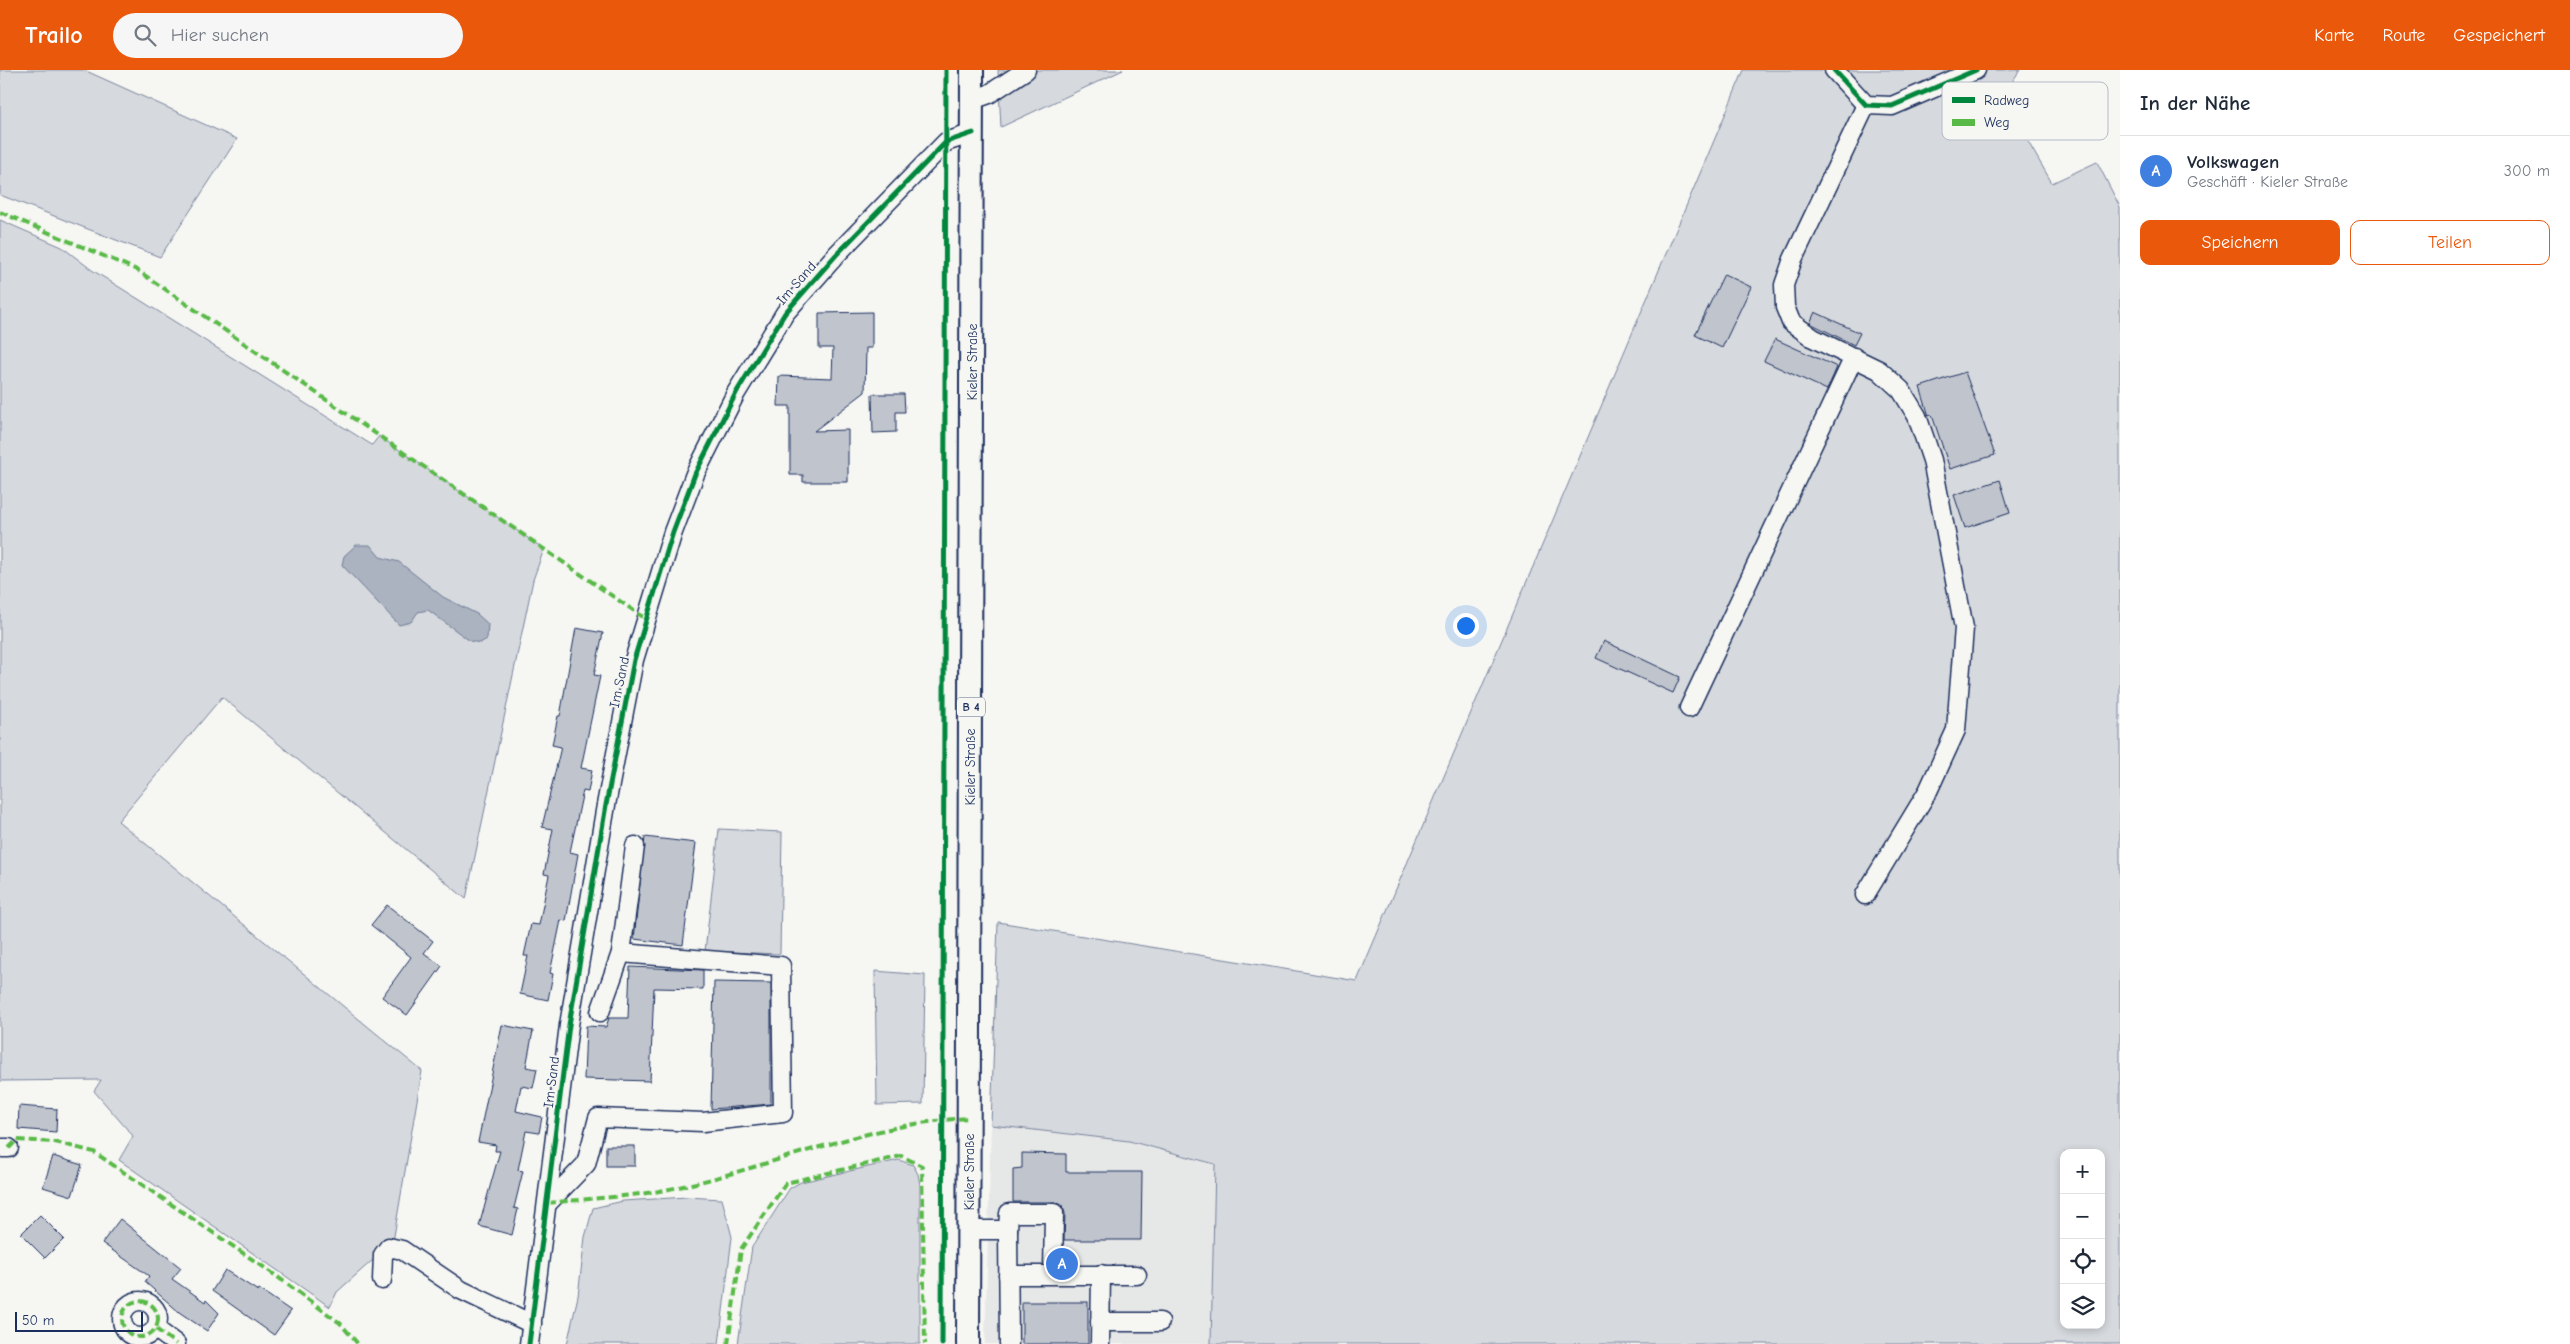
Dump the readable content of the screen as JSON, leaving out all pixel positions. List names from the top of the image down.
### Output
{
  "streets": {
    "main road": ["Kieler Straße", "B 4"],
    "street": ["Im Sand"]
  },
  "crossings": [
    ["Im Sand", "Kieler Straße"]
  ],
  "legend": ["Radweg", "Weg"],
  "scale_bar": "50 m",
  "page": {
    "header": "Trailo",
    "search": "Hier suchen",
    "nav": ["Karte", "Route", "Gespeichert"],
    "heading": "In der Nähe",
    "list": [
      {
        "mark": "A",
        "name": "Volkswagen",
        "note": "Geschäft · Kieler Straße",
        "value": "300 m"
      }
    ],
    "buttons": ["Speichern", "Teilen"],
    "map_buttons": ["+", "−"],
    "pins": "A",
    "scale": "50 m"
  }
}
